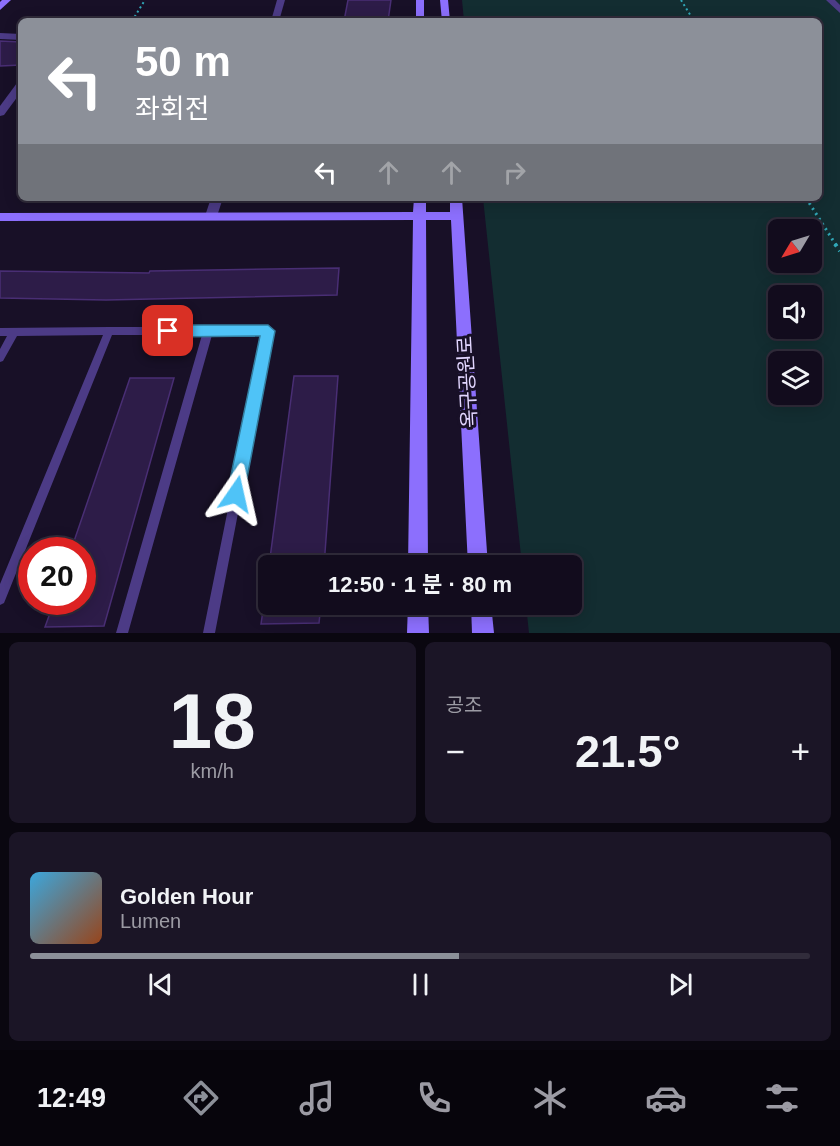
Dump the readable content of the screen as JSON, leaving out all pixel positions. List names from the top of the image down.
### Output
{
  "streets": {
    "street": ["옥구공원로"]
  },
  "north": "bottom left",
  "page": {
    "turn": ["50 m", "좌회전"],
    "limit": "20",
    "trip": "12:50 · 1 분 · 80 m",
    "tile": [
      ["18", "km/h"],
      "공조"
    ],
    "heat": ["−", "21.5°", "+"],
    "song": ["Golden Hour", "Lumen"],
    "tabs": "12:49"
  }
}
